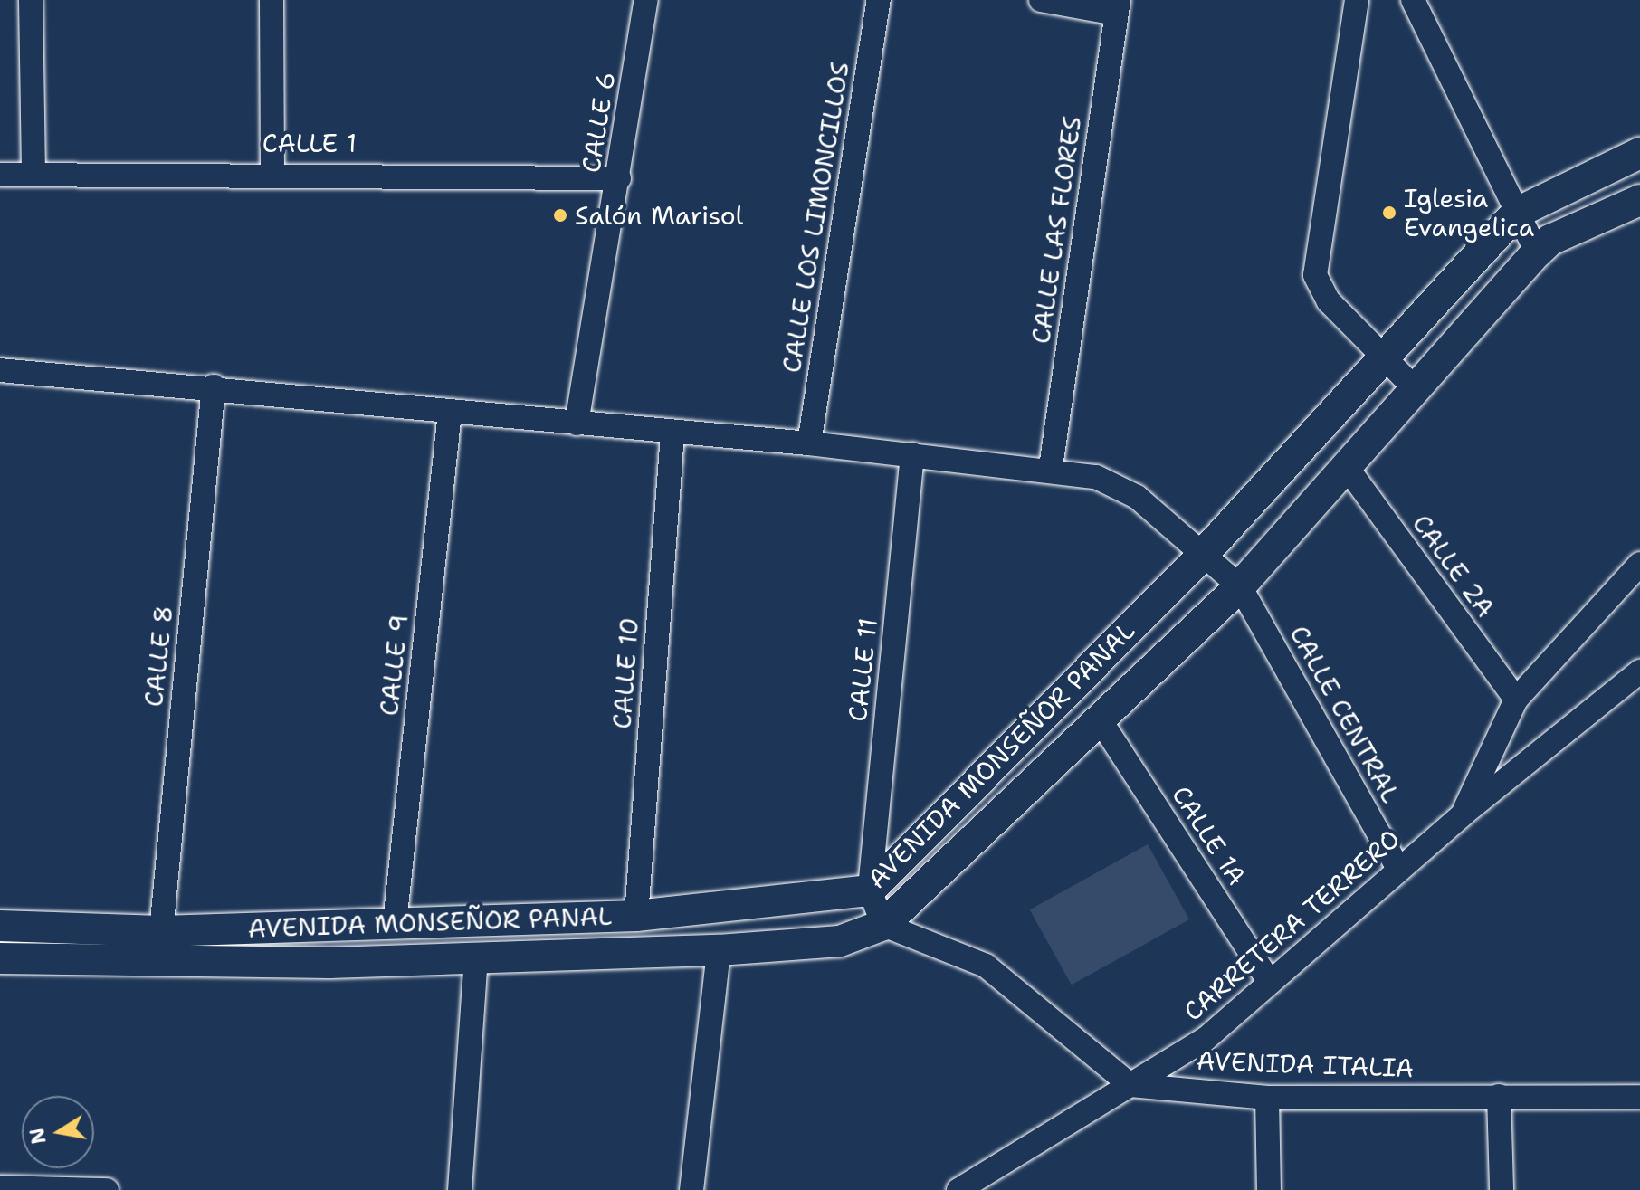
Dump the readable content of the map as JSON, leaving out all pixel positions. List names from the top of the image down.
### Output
{
  "streets": {
    "street": [
      "CALLE 6",
      "CALLE 1",
      "CALLE LOS LIMONCILLOS",
      "CALLE LAS FLORES",
      "CALLE 2A",
      "CALLE 8",
      "CALLE 9",
      "CALLE 11",
      "CALLE 10",
      "CALLE CENTRAL",
      "AVENIDA MONSEÑOR PANAL",
      "CALLE 1A",
      "CARRETERA TERRERO",
      "AVENIDA ITALIA"
    ]
  },
  "crossings": [
    ["CALLE 6", "CALLE 1"],
    ["CALLE 2A", "AVENIDA MONSEÑOR PANAL"],
    ["CALLE 8", "AVENIDA MONSEÑOR PANAL"],
    ["CALLE 9", "AVENIDA MONSEÑOR PANAL"],
    ["CALLE 11", "AVENIDA MONSEÑOR PANAL"],
    ["CALLE 10", "AVENIDA MONSEÑOR PANAL"],
    ["CALLE CENTRAL", "AVENIDA MONSEÑOR PANAL"],
    ["CALLE CENTRAL", "CARRETERA TERRERO"],
    ["AVENIDA MONSEÑOR PANAL", "CALLE 1A"],
    ["CALLE 1A", "CARRETERA TERRERO"],
    ["CARRETERA TERRERO", "AVENIDA ITALIA"]
  ],
  "places": ["Iglesia Evangelica", "Salón Marisol"],
  "north": "left"
}
